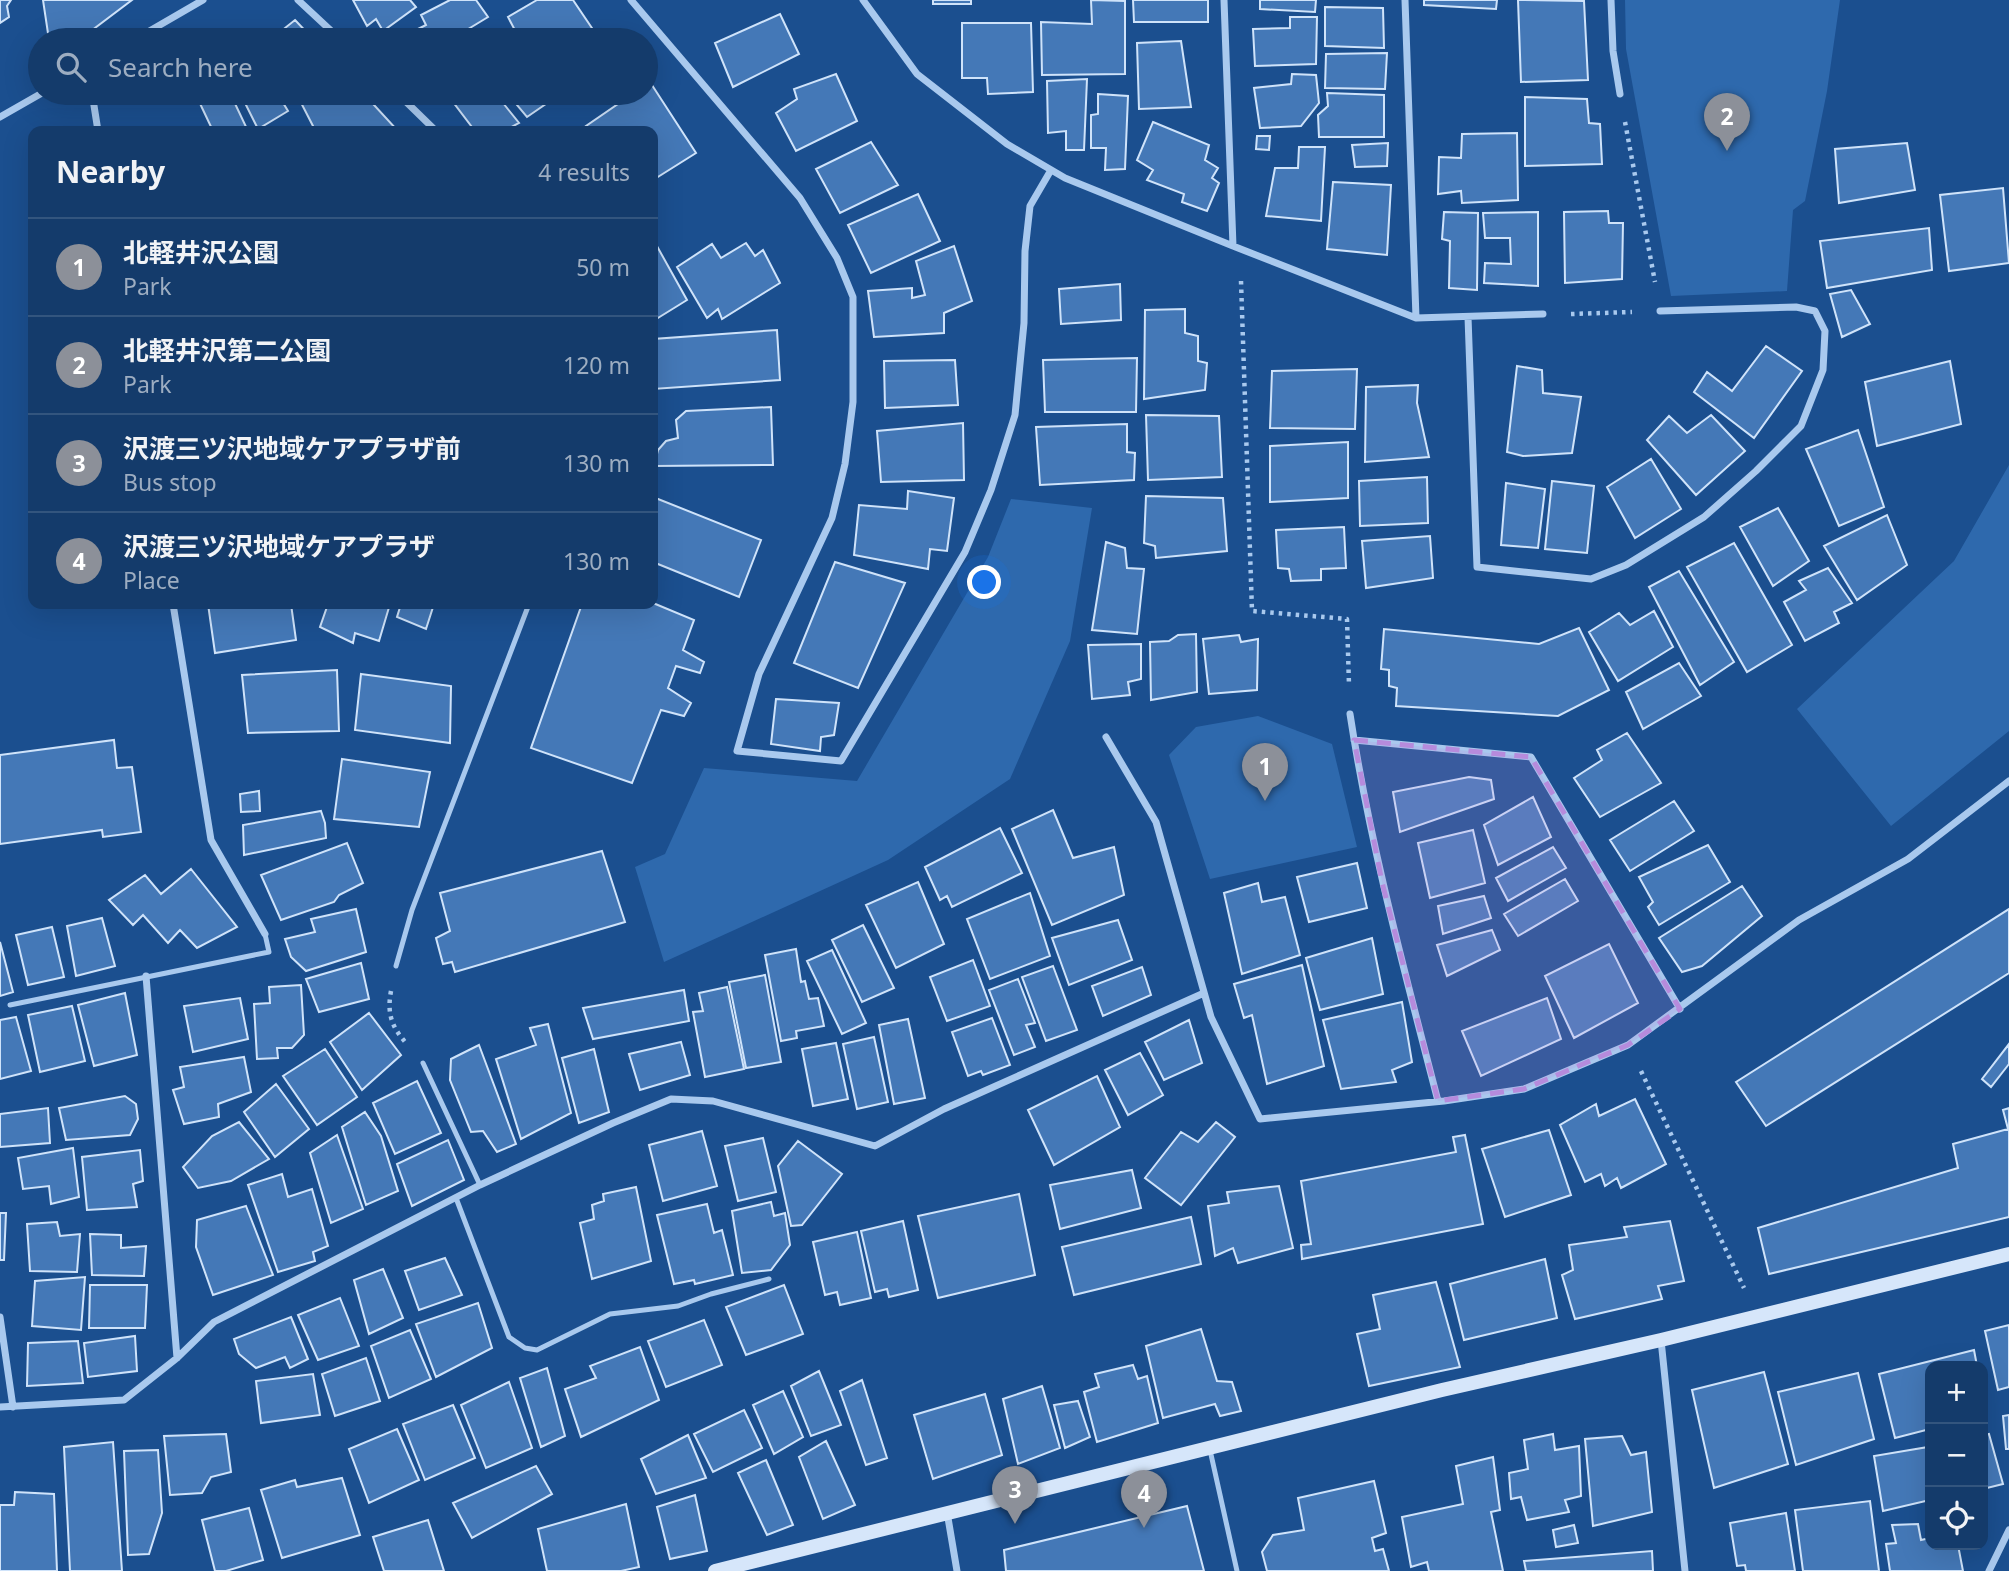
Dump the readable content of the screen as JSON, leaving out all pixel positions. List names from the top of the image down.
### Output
{
  "page": {
    "search": "Search here",
    "pins": [
      "2",
      "1",
      "3",
      "4"
    ],
    "heading": ["Nearby", "4 results"],
    "list": [
      {
        "mark": "1",
        "name": "北軽井沢公園",
        "note": "Park",
        "value": "50 m"
      },
      {
        "mark": "2",
        "name": "北軽井沢第二公園",
        "note": "Park",
        "value": "120 m"
      },
      {
        "mark": "3",
        "name": "沢渡三ツ沢地域ケアプラザ前",
        "note": "Bus stop",
        "value": "130 m"
      },
      {
        "mark": "4",
        "name": "沢渡三ツ沢地域ケアプラザ",
        "note": "Place",
        "value": "130 m"
      }
    ],
    "map_buttons": ["+", "−"]
  }
}
